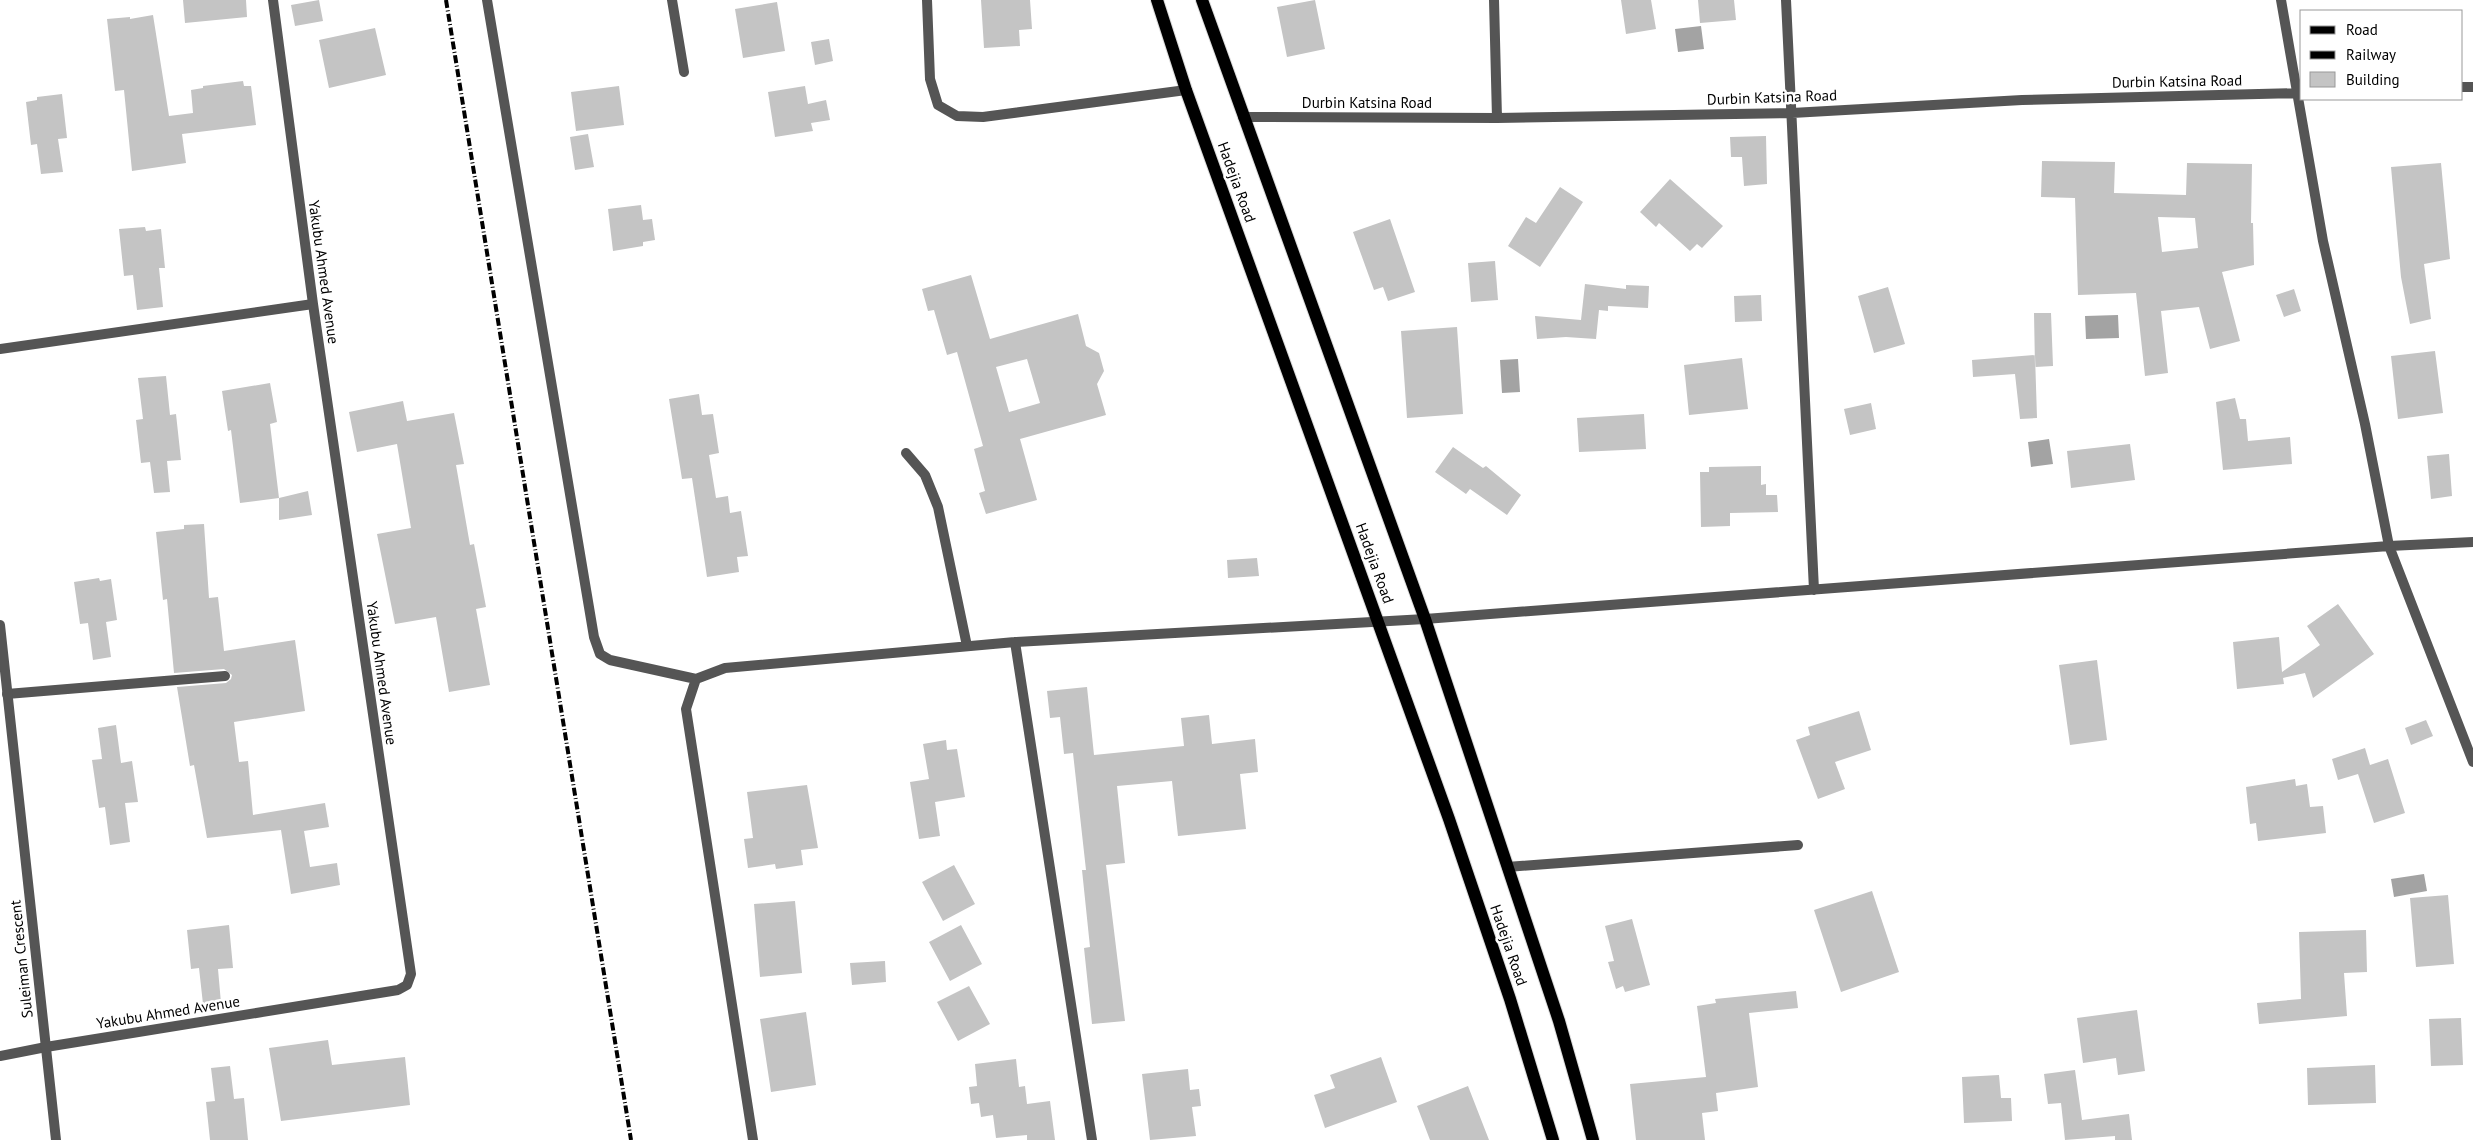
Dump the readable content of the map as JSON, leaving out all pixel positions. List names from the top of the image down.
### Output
{
  "streets": {
    "main road": ["Hadejia Road"],
    "street": ["Durbin Katsina Road", "Yakubu Ahmed Avenue", "Suleiman Crescent"]
  },
  "crossings": [
    ["Durbin Katsina Road", "Hadejia Road"],
    ["Yakubu Ahmed Avenue", "Suleiman Crescent"]
  ],
  "legend": ["Road", "Railway", "Building"]
}
